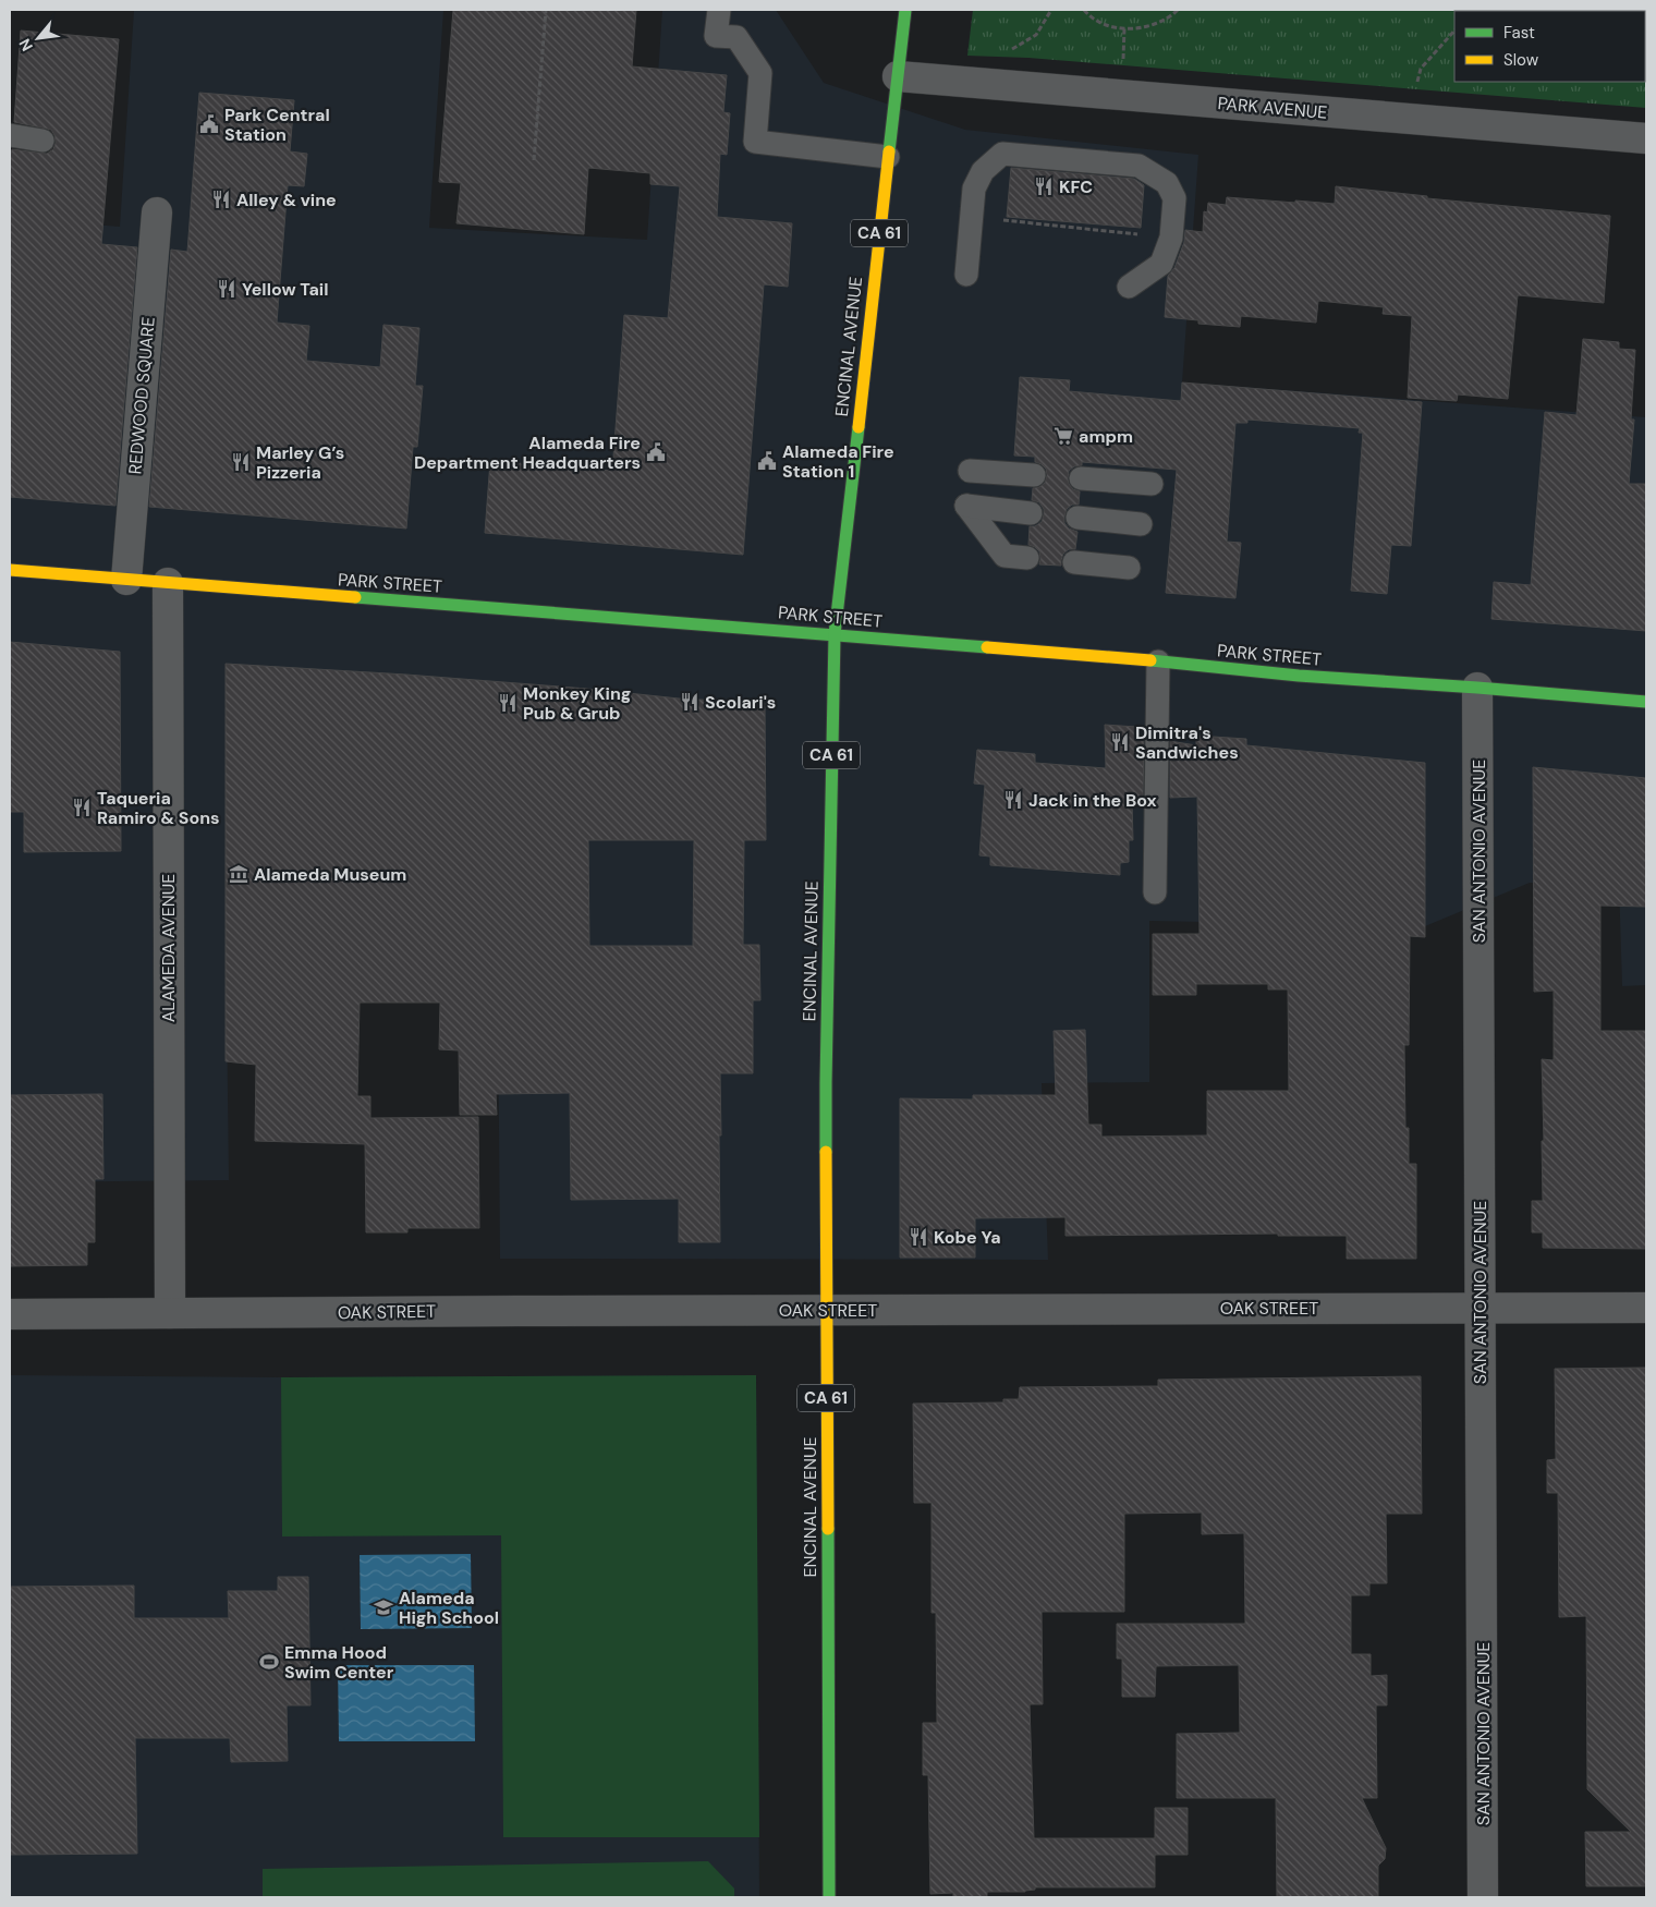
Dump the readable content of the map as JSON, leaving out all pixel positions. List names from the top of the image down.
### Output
{
  "streets": {
    "main road": ["CA 61", "ENCINAL AVENUE", "PARK STREET"],
    "street": [
      "PARK AVENUE",
      "REDWOOD SQUARE",
      "SAN ANTONIO AVENUE",
      "ALAMEDA AVENUE",
      "OAK STREET"
    ]
  },
  "crossings": [
    ["PARK AVENUE", "ENCINAL AVENUE"],
    ["ENCINAL AVENUE", "PARK STREET"],
    ["ENCINAL AVENUE", "OAK STREET"],
    ["REDWOOD SQUARE", "PARK STREET"],
    ["PARK STREET", "SAN ANTONIO AVENUE"],
    ["PARK STREET", "ALAMEDA AVENUE"],
    ["SAN ANTONIO AVENUE", "OAK STREET"],
    ["ALAMEDA AVENUE", "OAK STREET"]
  ],
  "places": {
    "public building": ["Park Central Station", "Alameda Fire Department Headquarters", "Alameda Fire Station 1"],
    "restaurant": [
      "KFC",
      "Alley & vine",
      "Yellow Tail",
      "Marley G’s Pizzeria",
      "Scolari's",
      "Monkey King Pub & Grub",
      "Dimitra's Sandwiches",
      "Jack in the Box",
      "Taqueria Ramiro & Sons",
      "Kobe Ya"
    ],
    "supermarket": ["ampm"],
    "museum": ["Alameda Museum"],
    "school or university": ["Alameda High School"],
    "sports": ["Emma Hood Swim Center"]
  },
  "legend": ["Fast", "Slow"],
  "north": "bottom left"
}
